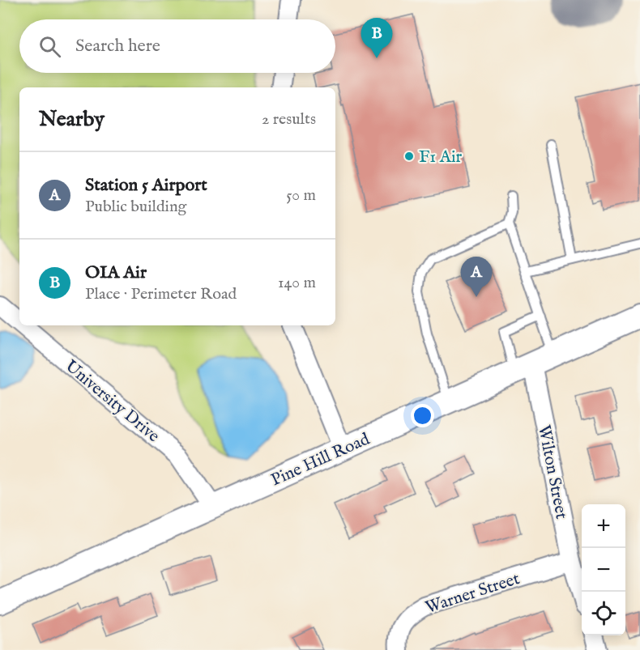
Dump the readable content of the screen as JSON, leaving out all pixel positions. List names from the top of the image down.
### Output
{
  "streets": {
    "street": [
      "University Drive",
      "Pine Hill Road",
      "Wilton Street",
      "Warner Street"
    ]
  },
  "crossings": [
    ["University Drive", "Pine Hill Road"],
    ["Pine Hill Road", "Wilton Street"],
    ["Wilton Street", "Warner Street"]
  ],
  "places": ["F1 Air"],
  "page": {
    "pins": ["B", "A"],
    "search": "Search here",
    "heading": ["Nearby", "2 results"],
    "list": [
      {
        "mark": "A",
        "name": "Station 5 Airport",
        "note": "Public building",
        "value": "50 m"
      },
      {
        "mark": "B",
        "name": "OIA Air",
        "note": "Place · Perimeter Road",
        "value": "140 m"
      }
    ],
    "map_buttons": ["+", "−"]
  }
}
